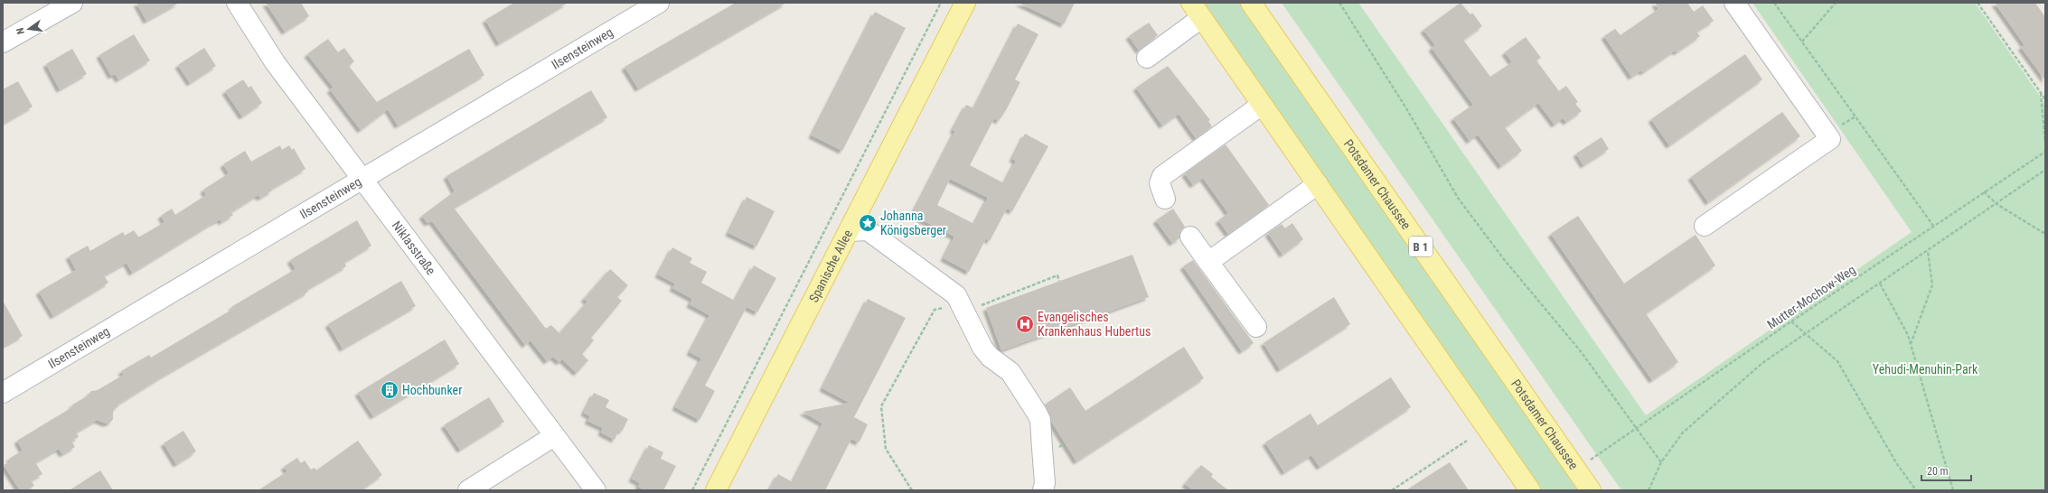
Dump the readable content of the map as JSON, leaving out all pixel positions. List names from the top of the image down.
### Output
{
  "streets": {
    "main road": ["Potsdamer Chaussee", "B 1", "Spanische Allee"],
    "street": ["Ilsensteinweg", "Niklasstraße"],
    "path": ["Mutter-Mochow-Weg"]
  },
  "crossings": [
    ["Ilsensteinweg", "Niklasstraße"]
  ],
  "parks": ["Yehudi-Menuhin-Park"],
  "places": {
    "place": ["Johanna Königsberger"],
    "hospital": ["Evangelisches Krankenhaus Hubertus"],
    "building": ["Hochbunker"]
  },
  "scale_bar": "20 m",
  "north": "left"
}
